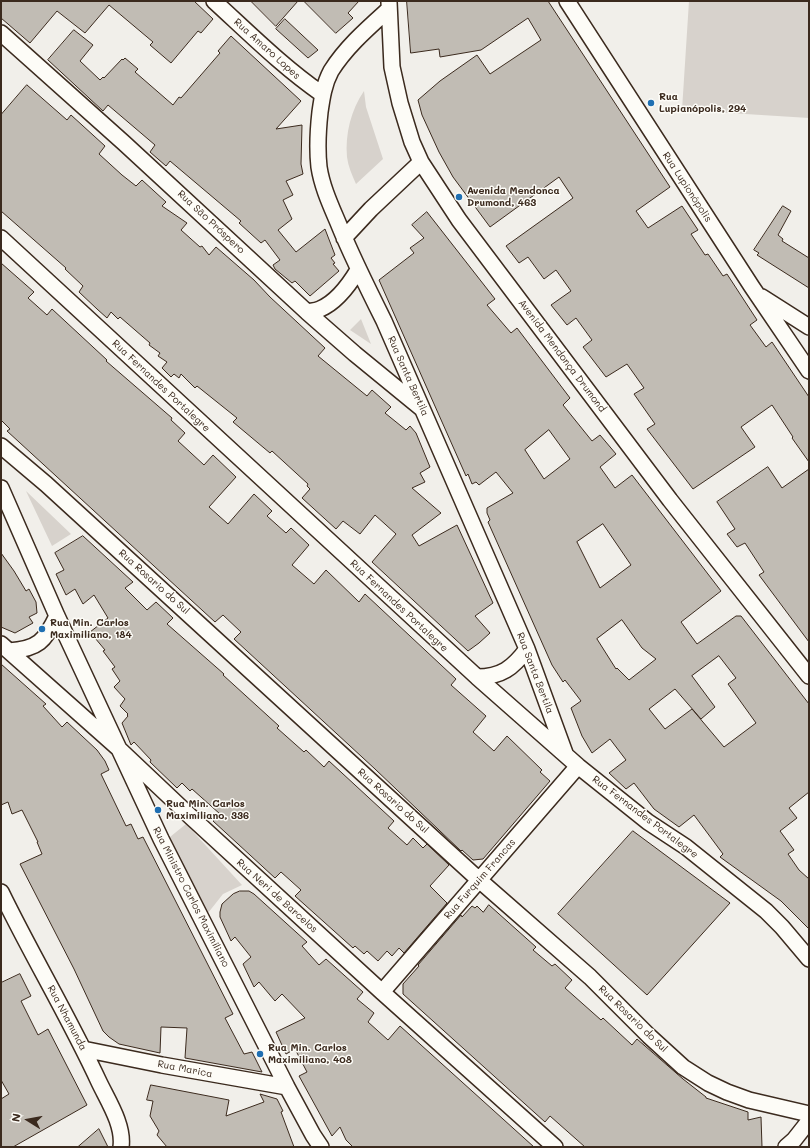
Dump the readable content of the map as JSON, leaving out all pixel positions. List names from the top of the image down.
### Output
{
  "streets": {
    "street": [
      "Rua Amaro Lopes",
      "Rua Lupionópolis",
      "Rua São Próspero",
      "Avenida Mendonça Drumond",
      "Rua Santa Bertila",
      "Rua Fernandes Portalegre",
      "Rua Rosario do Sul",
      "Rua Furquim Francas",
      "Rua Neri de Barcelos",
      "Rua Ministro Carlos Maximiliano",
      "Rua Nhamunda",
      "Rua Marica"
    ]
  },
  "crossings": [
    ["Rua Amaro Lopes", "Rua Santa Bertila"],
    ["Rua São Próspero", "Rua Santa Bertila"],
    ["Avenida Mendonça Drumond", "Rua Santa Bertila"],
    ["Rua Santa Bertila", "Rua Fernandes Portalegre"],
    ["Rua Fernandes Portalegre", "Rua Furquim Francas"],
    ["Rua Rosario do Sul", "Rua Furquim Francas"],
    ["Rua Furquim Francas", "Rua Neri de Barcelos"],
    ["Rua Neri de Barcelos", "Rua Ministro Carlos Maximiliano"],
    ["Rua Ministro Carlos Maximiliano", "Rua Marica"],
    ["Rua Nhamunda", "Rua Marica"]
  ],
  "places": [
    "Rua Lupianópolis, 294",
    "Avenida Mendonca Drumond, 463",
    "Rua Min. Carlos Maximiliano, 184",
    "Rua Min. Carlos Maximiliano, 336",
    "Rua Min. Carlos Maximiliano, 408"
  ],
  "north": "left"
}
